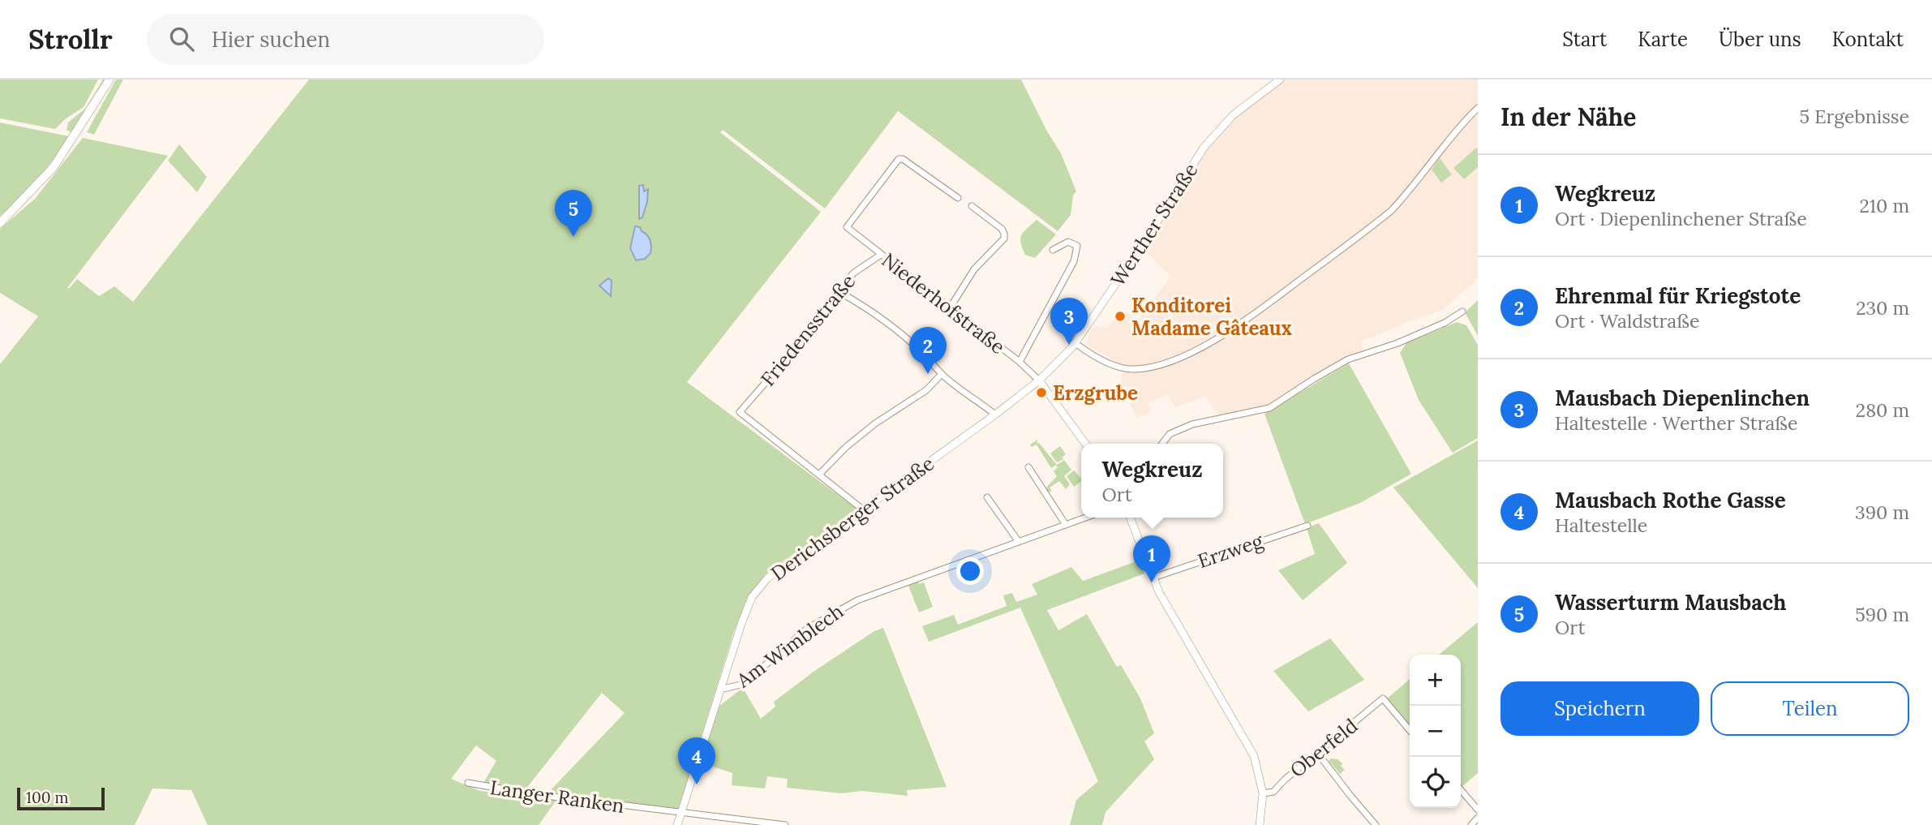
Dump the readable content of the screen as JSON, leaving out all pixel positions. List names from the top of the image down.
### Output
{
  "streets": {
    "street": [
      "Werther Straße",
      "Niederhofstraße",
      "Friedensstraße",
      "Derichsberger Straße",
      "Erzweg",
      "Am Wimblech",
      "Oberfeld",
      "Langer Ranken"
    ]
  },
  "crossings": [
    ["Werther Straße", "Niederhofstraße"],
    ["Werther Straße", "Derichsberger Straße"],
    ["Niederhofstraße", "Friedensstraße"],
    ["Niederhofstraße", "Derichsberger Straße"],
    ["Derichsberger Straße", "Am Wimblech"],
    ["Derichsberger Straße", "Langer Ranken"]
  ],
  "places": ["Konditorei Madame Gâteaux", "Erzgrube"],
  "scale_bar": "100 m",
  "page": {
    "header": "Strollr",
    "search": "Hier suchen",
    "nav": [
      "Start",
      "Karte",
      "Über uns",
      "Kontakt"
    ],
    "heading": ["In der Nähe", "5 Ergebnisse"],
    "list": [
      {
        "mark": "1",
        "name": "Wegkreuz",
        "note": "Ort · Diepenlinchener Straße",
        "value": "210 m"
      },
      {
        "mark": "2",
        "name": "Ehrenmal für Kriegstote",
        "note": "Ort · Waldstraße",
        "value": "230 m"
      },
      {
        "mark": "3",
        "name": "Mausbach Diepenlinchen",
        "note": "Haltestelle · Werther Straße",
        "value": "280 m"
      },
      {
        "mark": "4",
        "name": "Mausbach Rothe Gasse",
        "note": "Haltestelle",
        "value": "390 m"
      },
      {
        "mark": "5",
        "name": "Wasserturm Mausbach",
        "note": "Ort",
        "value": "590 m"
      }
    ],
    "pins": [
      "5",
      "3",
      "2",
      "1",
      "4"
    ],
    "popup": ["Wegkreuz", "Ort"],
    "map_buttons": ["+", "−"],
    "buttons": ["Speichern", "Teilen"],
    "scale": "100 m"
  }
}
